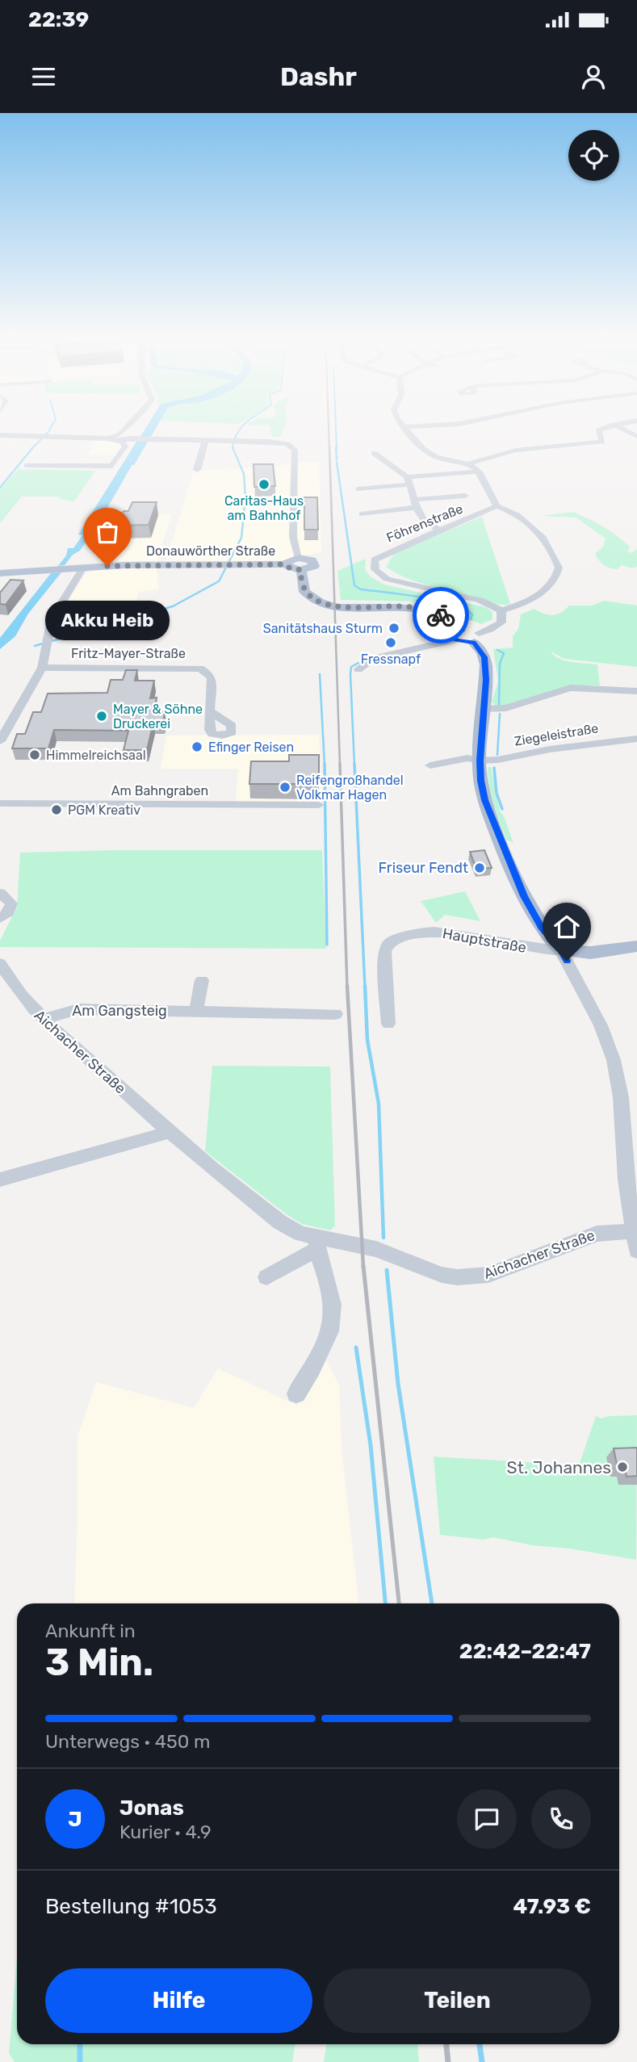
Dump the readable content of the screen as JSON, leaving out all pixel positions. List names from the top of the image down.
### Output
{
  "streets": {
    "main road": ["Donauwörther Straße", "Hauptstraße"],
    "street": [
      "Föhrenstraße",
      "Fritz-Mayer-Straße",
      "Ziegeleistraße",
      "Am Bahngraben",
      "Am Gangsteig",
      "Aichacher Straße"
    ]
  },
  "crossings": [
    ["Ziegeleistraße", "Hauptstraße"],
    ["Hauptstraße", "Aichacher Straße"],
    ["Am Gangsteig", "Aichacher Straße"]
  ],
  "places": [
    "Caritas-Haus am Bahnhof",
    "Akku Heib",
    "Sanitätshaus Sturm",
    "Fressnapf",
    "Mayer & Söhne Druckerei",
    "Efinger Reisen",
    "Himmelreichsaal",
    "Reifengroßhandel Volkmar Hagen",
    "PGM Kreativ",
    "Friseur Fendt",
    "St. Johannes"
  ],
  "page": {
    "status": "22:39",
    "header": "Dashr",
    "bubble": "Akku Heib",
    "heading": ["3 Min.", "Ankunft in", "22:42–22:47"],
    "panel": [
      "Jonas",
      "Kurier · 4.9",
      "Bestellung #1053",
      "47.93 €"
    ],
    "bar": "Unterwegs · 450 m",
    "round": "J",
    "buttons": ["Hilfe", "Teilen"]
  }
}
